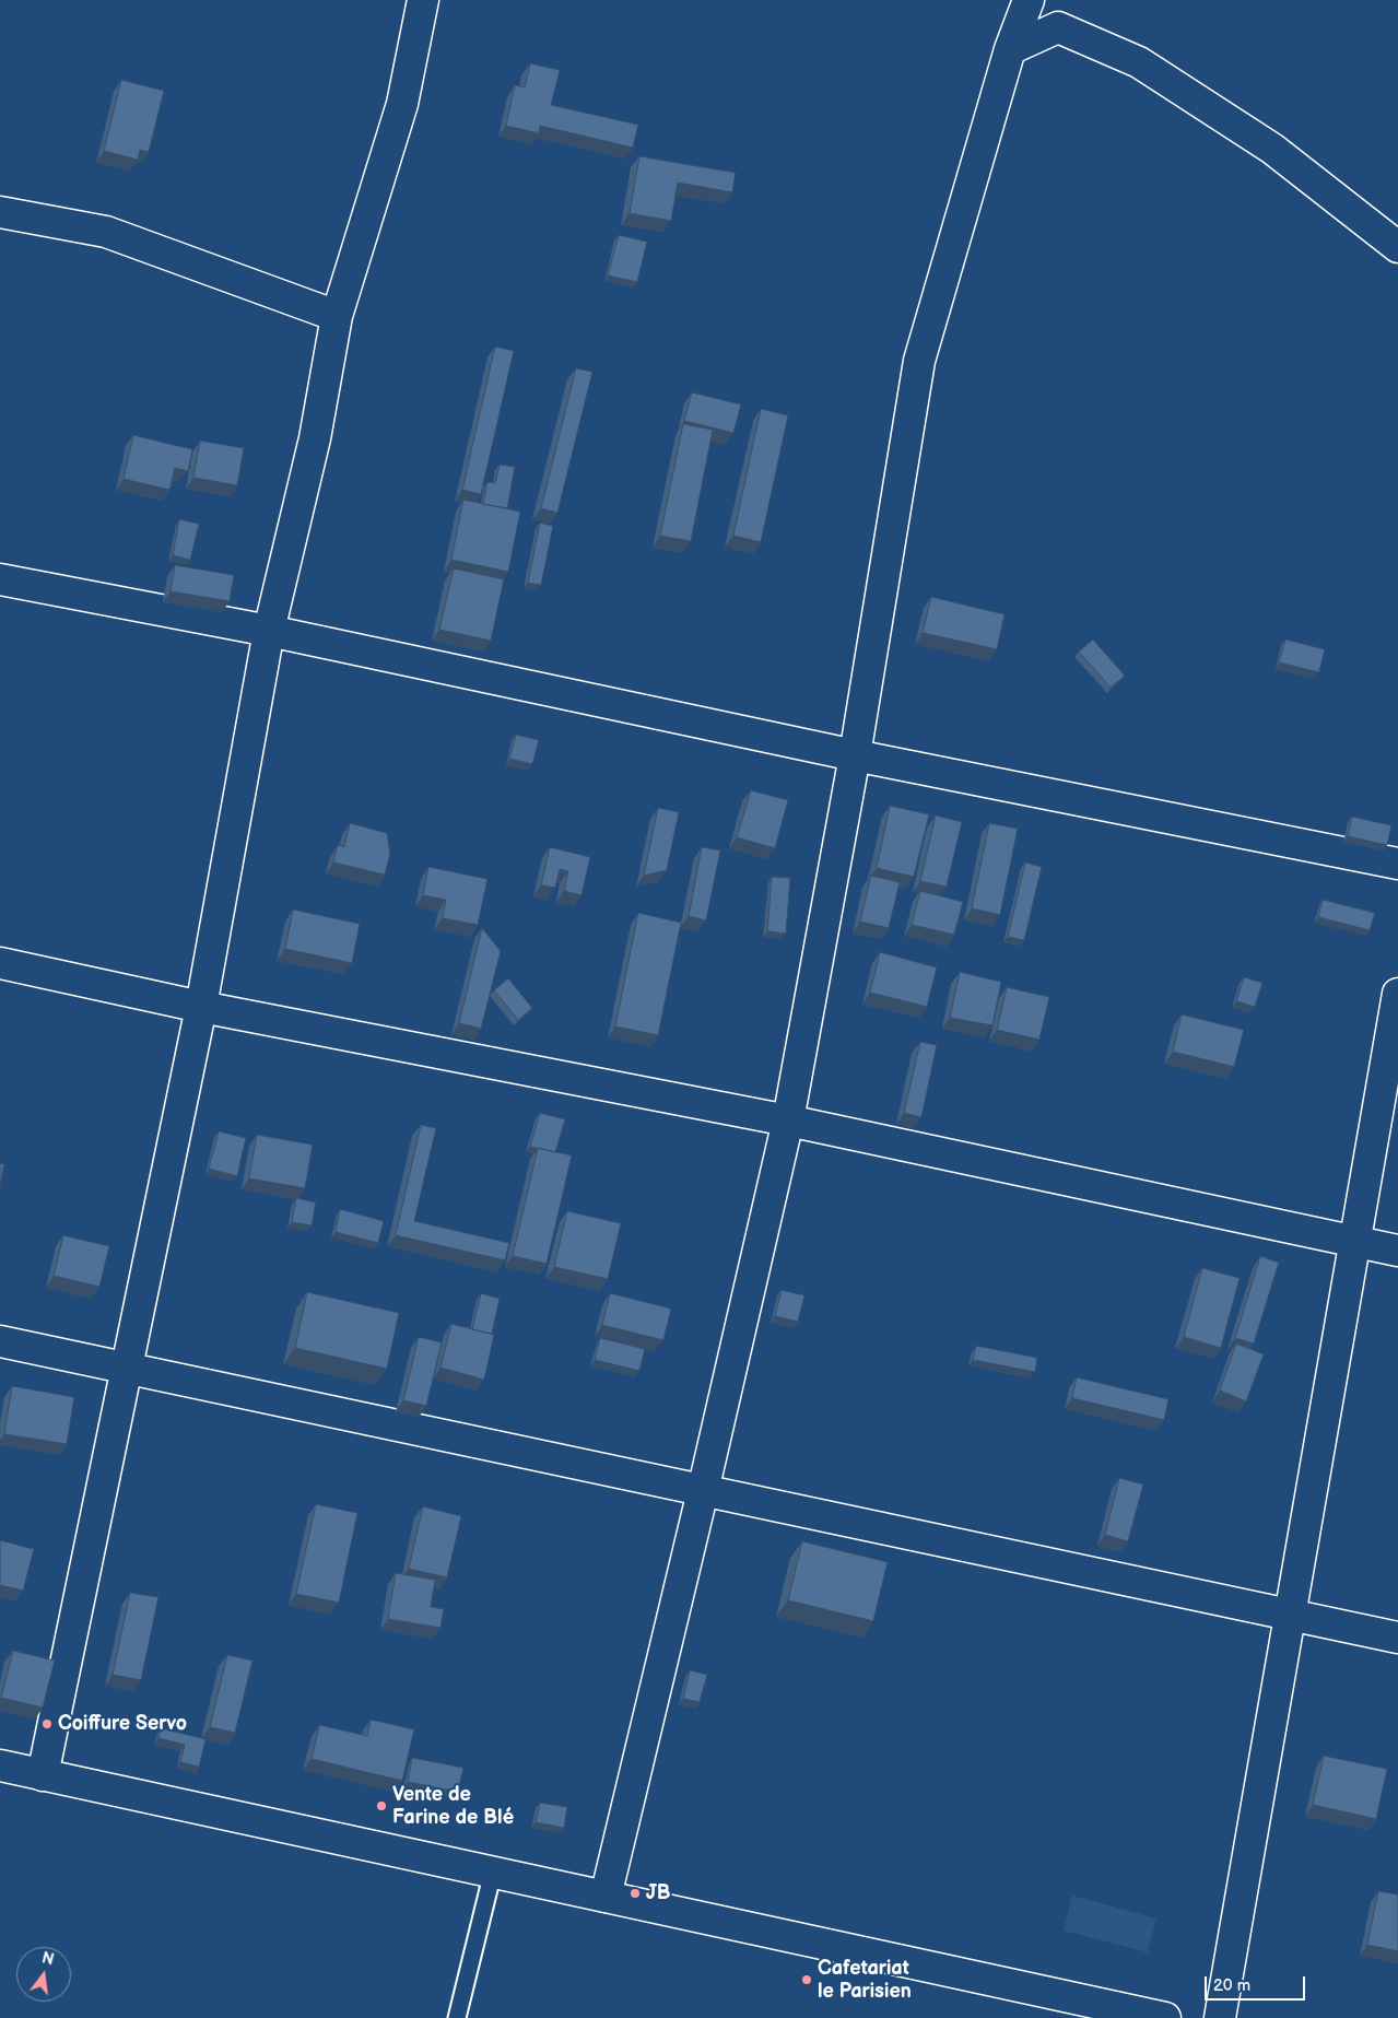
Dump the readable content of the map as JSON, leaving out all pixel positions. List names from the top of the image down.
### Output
{
  "places": [
    "Coiffure Servo",
    "Vente de Farine de Blé",
    "JB",
    "Cafetariat le Parisien"
  ],
  "scale_bar": "20 m",
  "north": "top"
}
